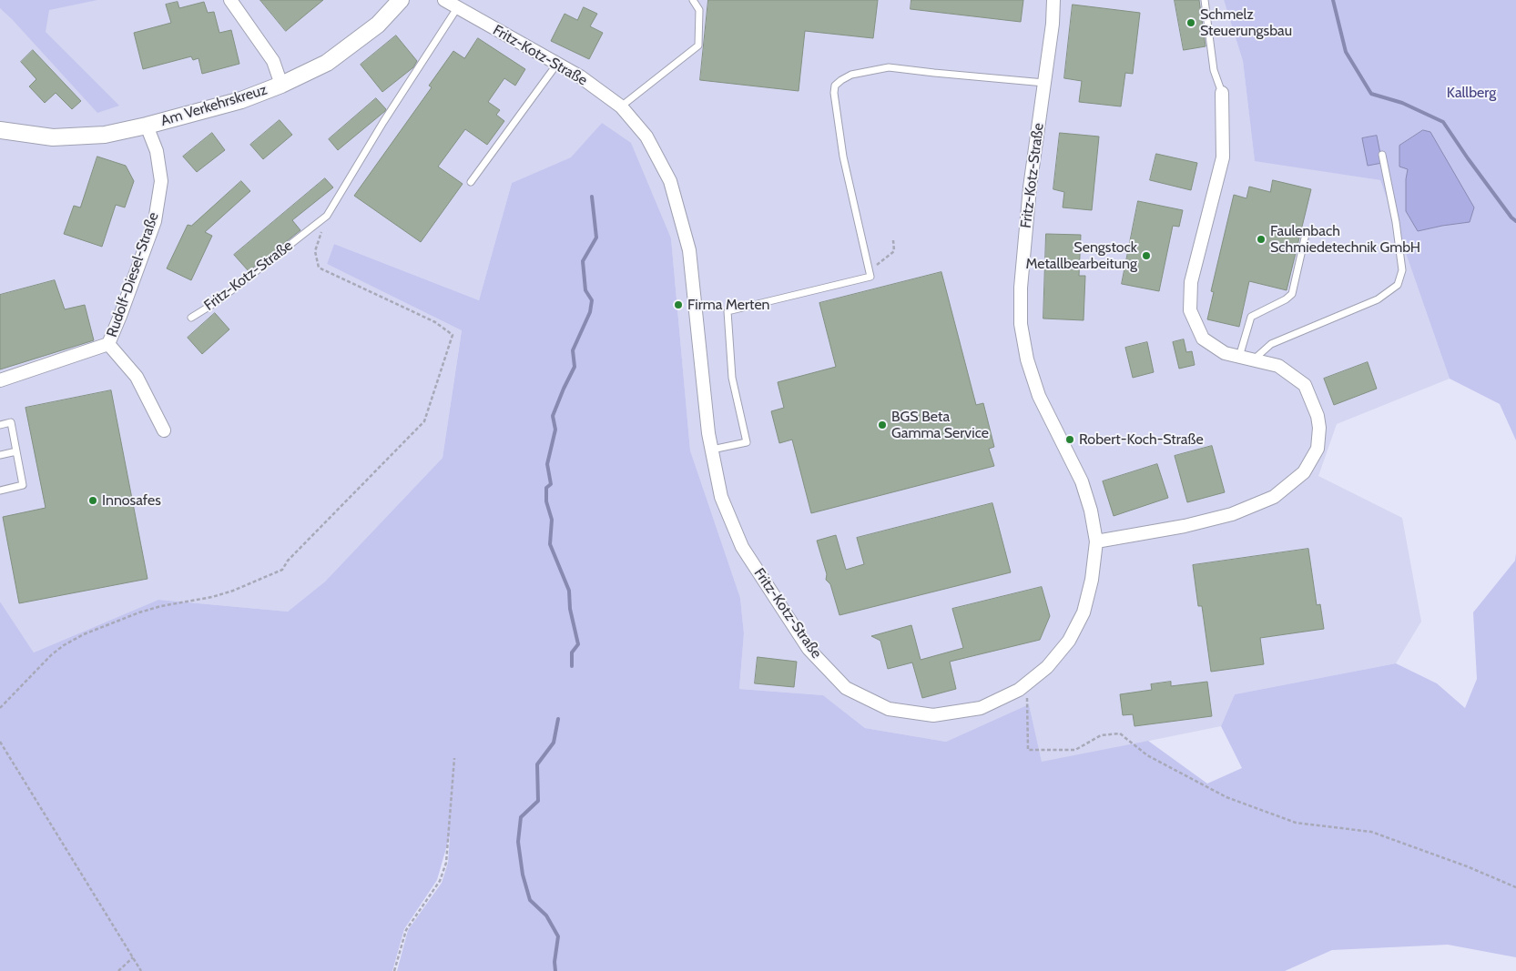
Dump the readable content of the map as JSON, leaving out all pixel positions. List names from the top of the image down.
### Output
{
  "streets": {
    "street": ["Fritz-Kotz-Straße", "Am Verkehrskreuz", "Rudolf-Diesel-Straße"]
  },
  "crossings": [
    ["Am Verkehrskreuz", "Rudolf-Diesel-Straße"]
  ],
  "parks": ["Kallberg"],
  "places": [
    "Schmelz Steuerungsbau",
    "Faulenbach Schmiedetechnik GmbH",
    "Sengstock Metallbearbeitung",
    "Firma Merten",
    "BGS Beta Gamma Service",
    "Robert-Koch-Straße",
    "Innosafes"
  ]
}
